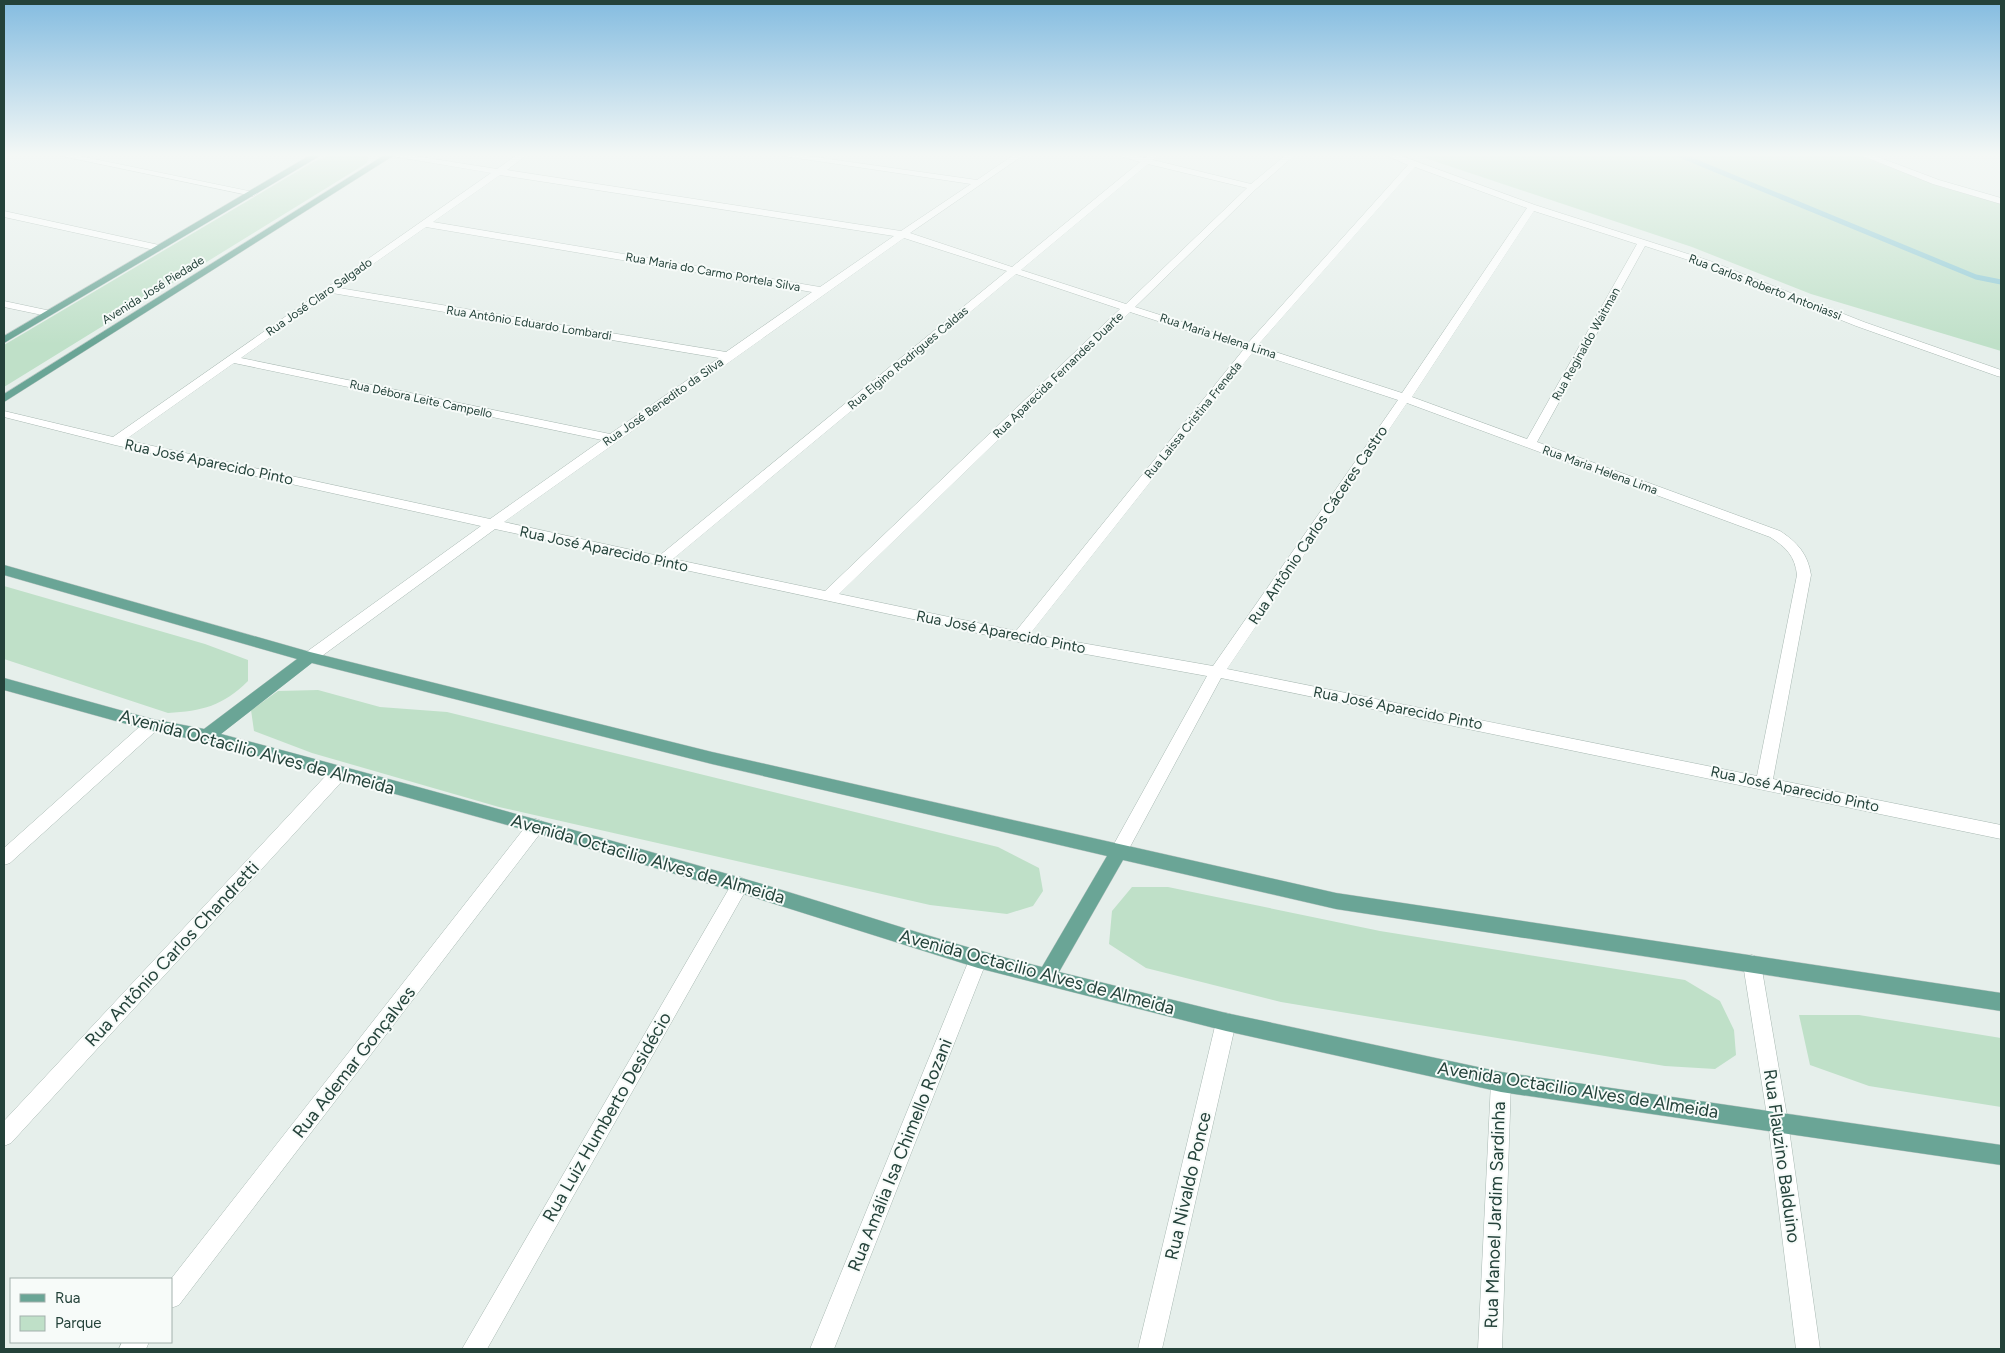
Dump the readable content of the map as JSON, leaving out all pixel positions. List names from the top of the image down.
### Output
{
  "streets": {
    "main road": ["Avenida José Piedade", "Avenida Octacilio Alves de Almeida"],
    "street": [
      "Rua Maria do Carmo Portela Silva",
      "Rua Carlos Roberto Antoniassi",
      "Rua José Claro Salgado",
      "Rua Antônio Eduardo Lombardi",
      "Rua Maria Helena Lima",
      "Rua Reginaldo Waitman",
      "Rua Elgino Rodrigues Caldas",
      "Rua Aparecida Fernandes Duarte",
      "Rua Débora Leite Campello",
      "Rua José Benedito da Silva",
      "Rua Laissa Cristina Freneda",
      "Rua José Aparecido Pinto",
      "Rua Antônio Carlos Cáceres Castro",
      "Rua Antônio Carlos Chandretti",
      "Rua Ademar Gonçalves",
      "Rua Luiz Humberto Desidécio",
      "Rua Amália Isa Chimello Rozani",
      "Rua Flauzino Balduino",
      "Rua Nivaldo Ponce",
      "Rua Manoel Jardim Sardinha"
    ]
  },
  "crossings": [
    ["Rua Maria do Carmo Portela Silva", "Rua José Claro Salgado"],
    ["Rua Maria do Carmo Portela Silva", "Rua José Benedito da Silva"],
    ["Rua Carlos Roberto Antoniassi", "Rua Reginaldo Waitman"],
    ["Rua José Claro Salgado", "Rua Antônio Eduardo Lombardi"],
    ["Rua José Claro Salgado", "Rua Débora Leite Campello"],
    ["Rua José Claro Salgado", "Rua José Aparecido Pinto"],
    ["Rua Antônio Eduardo Lombardi", "Rua José Benedito da Silva"],
    ["Rua Maria Helena Lima", "Rua Reginaldo Waitman"],
    ["Rua Maria Helena Lima", "Rua Elgino Rodrigues Caldas"],
    ["Rua Maria Helena Lima", "Rua Aparecida Fernandes Duarte"],
    ["Rua Maria Helena Lima", "Rua José Benedito da Silva"],
    ["Rua Maria Helena Lima", "Rua Laissa Cristina Freneda"],
    ["Rua Maria Helena Lima", "Rua José Aparecido Pinto"],
    ["Rua Maria Helena Lima", "Rua Antônio Carlos Cáceres Castro"],
    ["Rua Elgino Rodrigues Caldas", "Rua José Aparecido Pinto"],
    ["Rua Aparecida Fernandes Duarte", "Rua José Aparecido Pinto"],
    ["Rua Débora Leite Campello", "Rua José Benedito da Silva"],
    ["Rua José Benedito da Silva", "Rua José Aparecido Pinto"],
    ["Rua Laissa Cristina Freneda", "Rua José Aparecido Pinto"],
    ["Rua José Aparecido Pinto", "Rua Antônio Carlos Cáceres Castro"],
    ["Avenida Octacilio Alves de Almeida", "Rua Antônio Carlos Chandretti"],
    ["Avenida Octacilio Alves de Almeida", "Rua Ademar Gonçalves"],
    ["Avenida Octacilio Alves de Almeida", "Rua Luiz Humberto Desidécio"],
    ["Avenida Octacilio Alves de Almeida", "Rua Amália Isa Chimello Rozani"],
    ["Avenida Octacilio Alves de Almeida", "Rua Flauzino Balduino"],
    ["Avenida Octacilio Alves de Almeida", "Rua Nivaldo Ponce"],
    ["Avenida Octacilio Alves de Almeida", "Rua Manoel Jardim Sardinha"]
  ],
  "legend": ["Rua", "Parque"]
}
